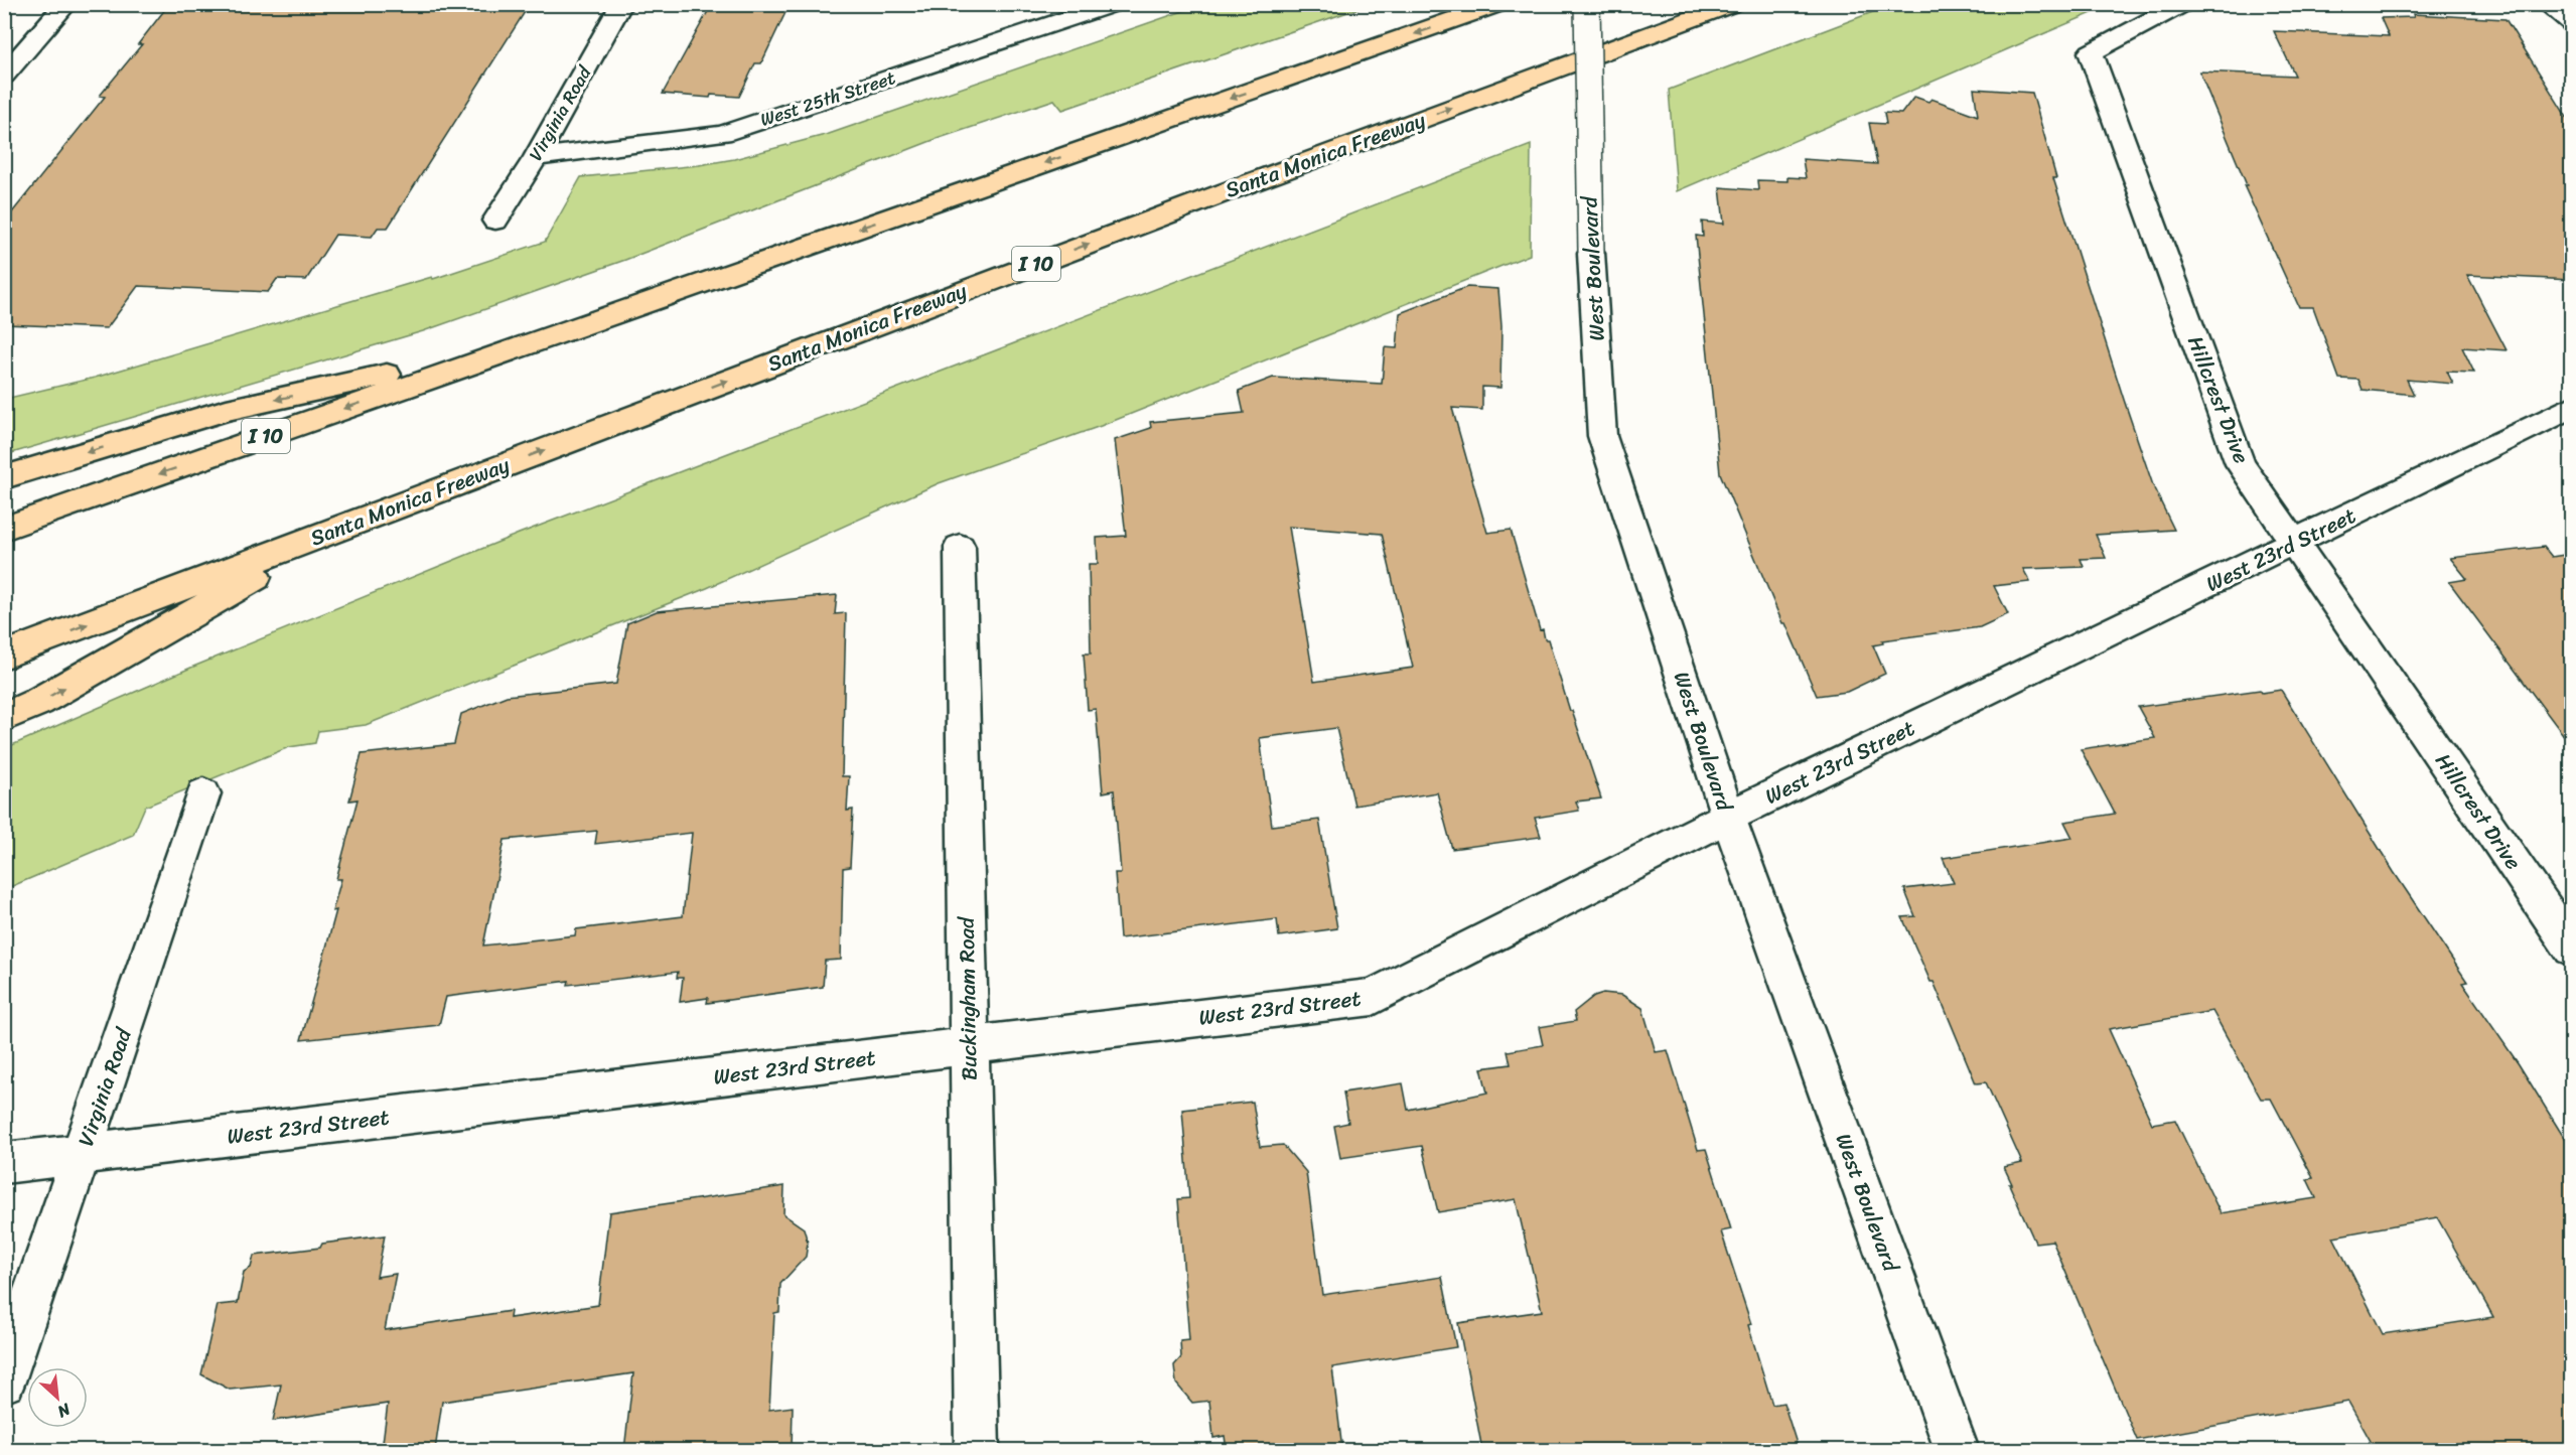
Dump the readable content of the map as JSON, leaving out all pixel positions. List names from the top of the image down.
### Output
{
  "streets": {
    "highway": ["Santa Monica Freeway", "I 10"],
    "street": [
      "West 25th Street",
      "Virginia Road",
      "West Boulevard",
      "Hillcrest Drive",
      "West 23rd Street",
      "Buckingham Road"
    ]
  },
  "crossings": [
    ["West 25th Street", "Virginia Road"],
    ["Virginia Road", "West 23rd Street"],
    ["West Boulevard", "West 23rd Street"],
    ["Hillcrest Drive", "West 23rd Street"],
    ["West 23rd Street", "Buckingham Road"]
  ],
  "north": "bottom right"
}
